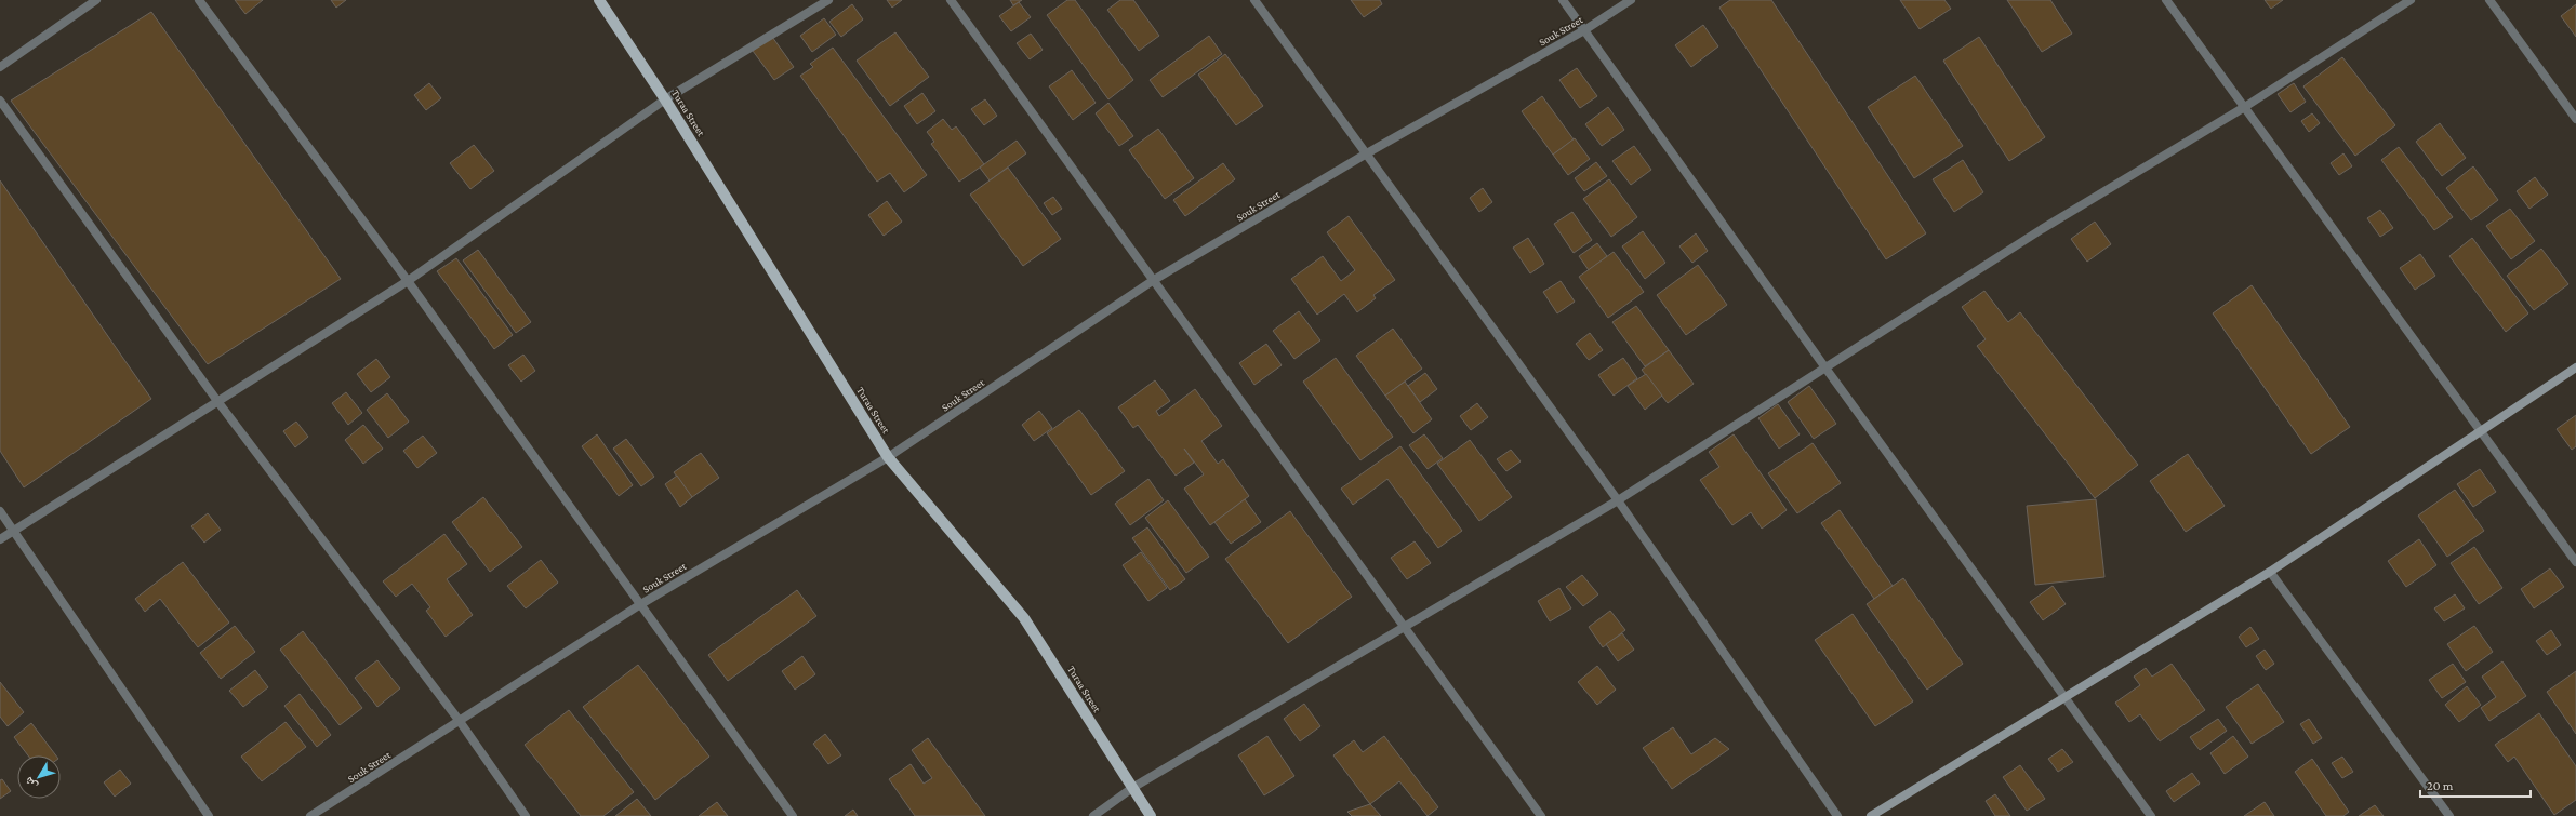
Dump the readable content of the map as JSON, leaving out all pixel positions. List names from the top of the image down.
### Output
{
  "streets": {
    "main road": ["Turaa Street"],
    "street": ["Souk Street"]
  },
  "crossings": [
    ["Souk Street", "Turaa Street"]
  ],
  "scale_bar": "20 m",
  "north": "bottom left"
}
